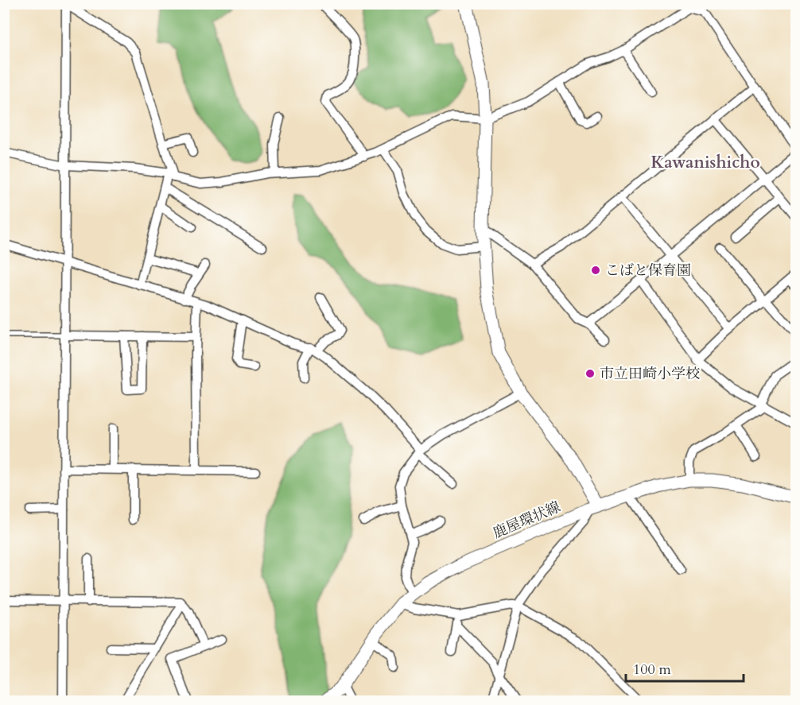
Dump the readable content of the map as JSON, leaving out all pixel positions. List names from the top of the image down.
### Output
{
  "streets": {
    "main road": ["鹿屋環状線"]
  },
  "districts": ["Kawanishicho"],
  "places": ["こばと保育園", "市立田崎小学校"],
  "scale_bar": "100 m"
}
